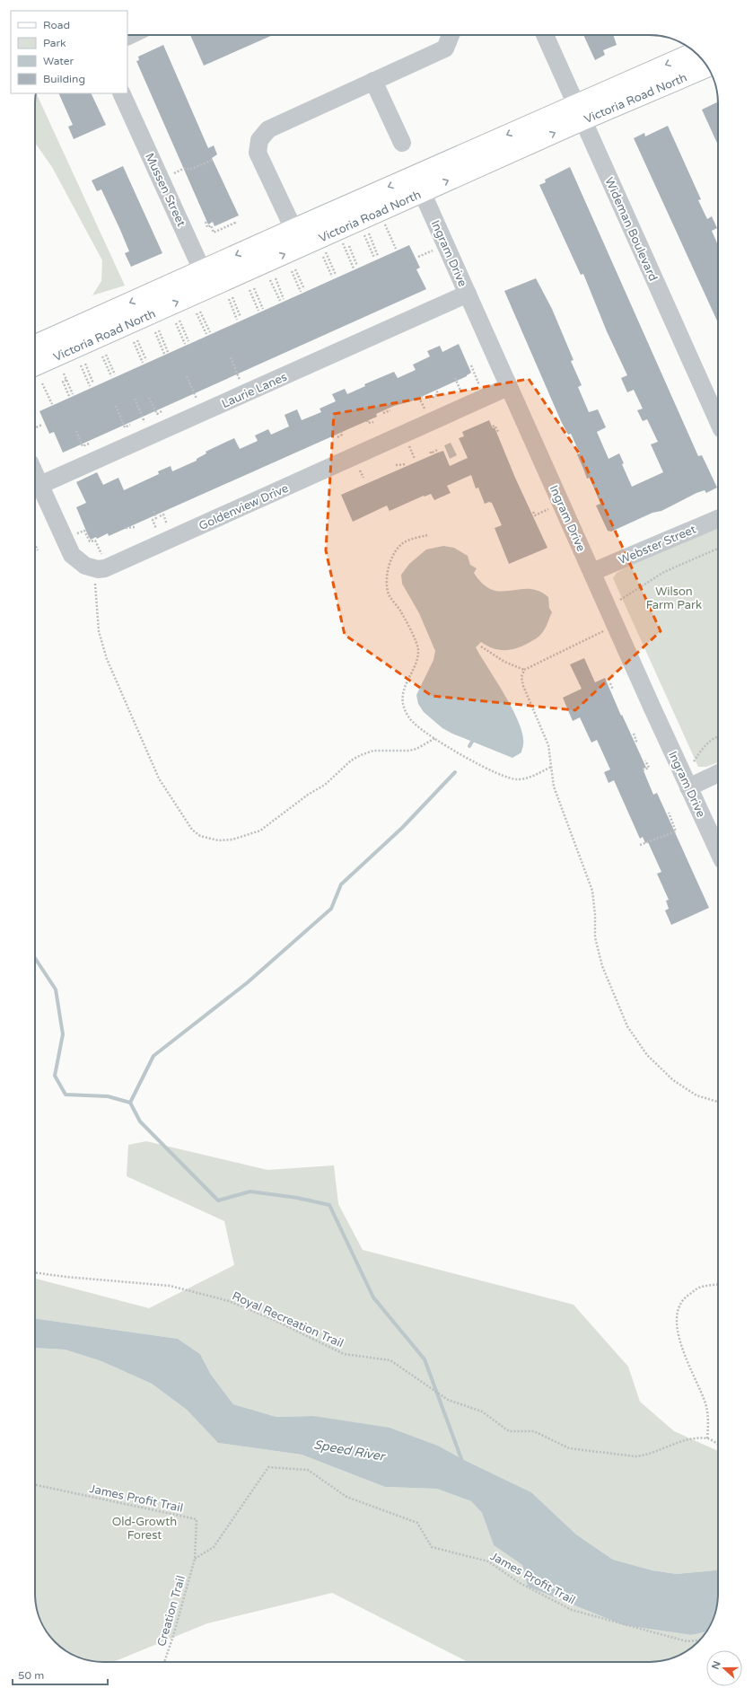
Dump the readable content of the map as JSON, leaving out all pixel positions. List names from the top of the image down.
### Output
{
  "streets": {
    "main road": ["Victoria Road North"],
    "street": [
      "Mussen Street",
      "Wideman Boulevard",
      "Ingram Drive",
      "Laurie Lanes",
      "Goldenview Drive",
      "Webster Street"
    ],
    "path": ["Royal Recreation Trail", "James Profit Trail", "Creation Trail"]
  },
  "crossings": [
    ["Victoria Road North", "Mussen Street"],
    ["Victoria Road North", "Wideman Boulevard"],
    ["Victoria Road North", "Ingram Drive"],
    ["Ingram Drive", "Laurie Lanes"],
    ["Ingram Drive", "Goldenview Drive"],
    ["Ingram Drive", "Webster Street"],
    ["James Profit Trail", "Creation Trail"]
  ],
  "water": ["Speed River"],
  "parks": ["Wilson Farm Park", "Old-Growth Forest"],
  "legend": [
    "Road",
    "Park",
    "Water",
    "Building"
  ],
  "scale_bar": "50 m",
  "north": "left"
}
